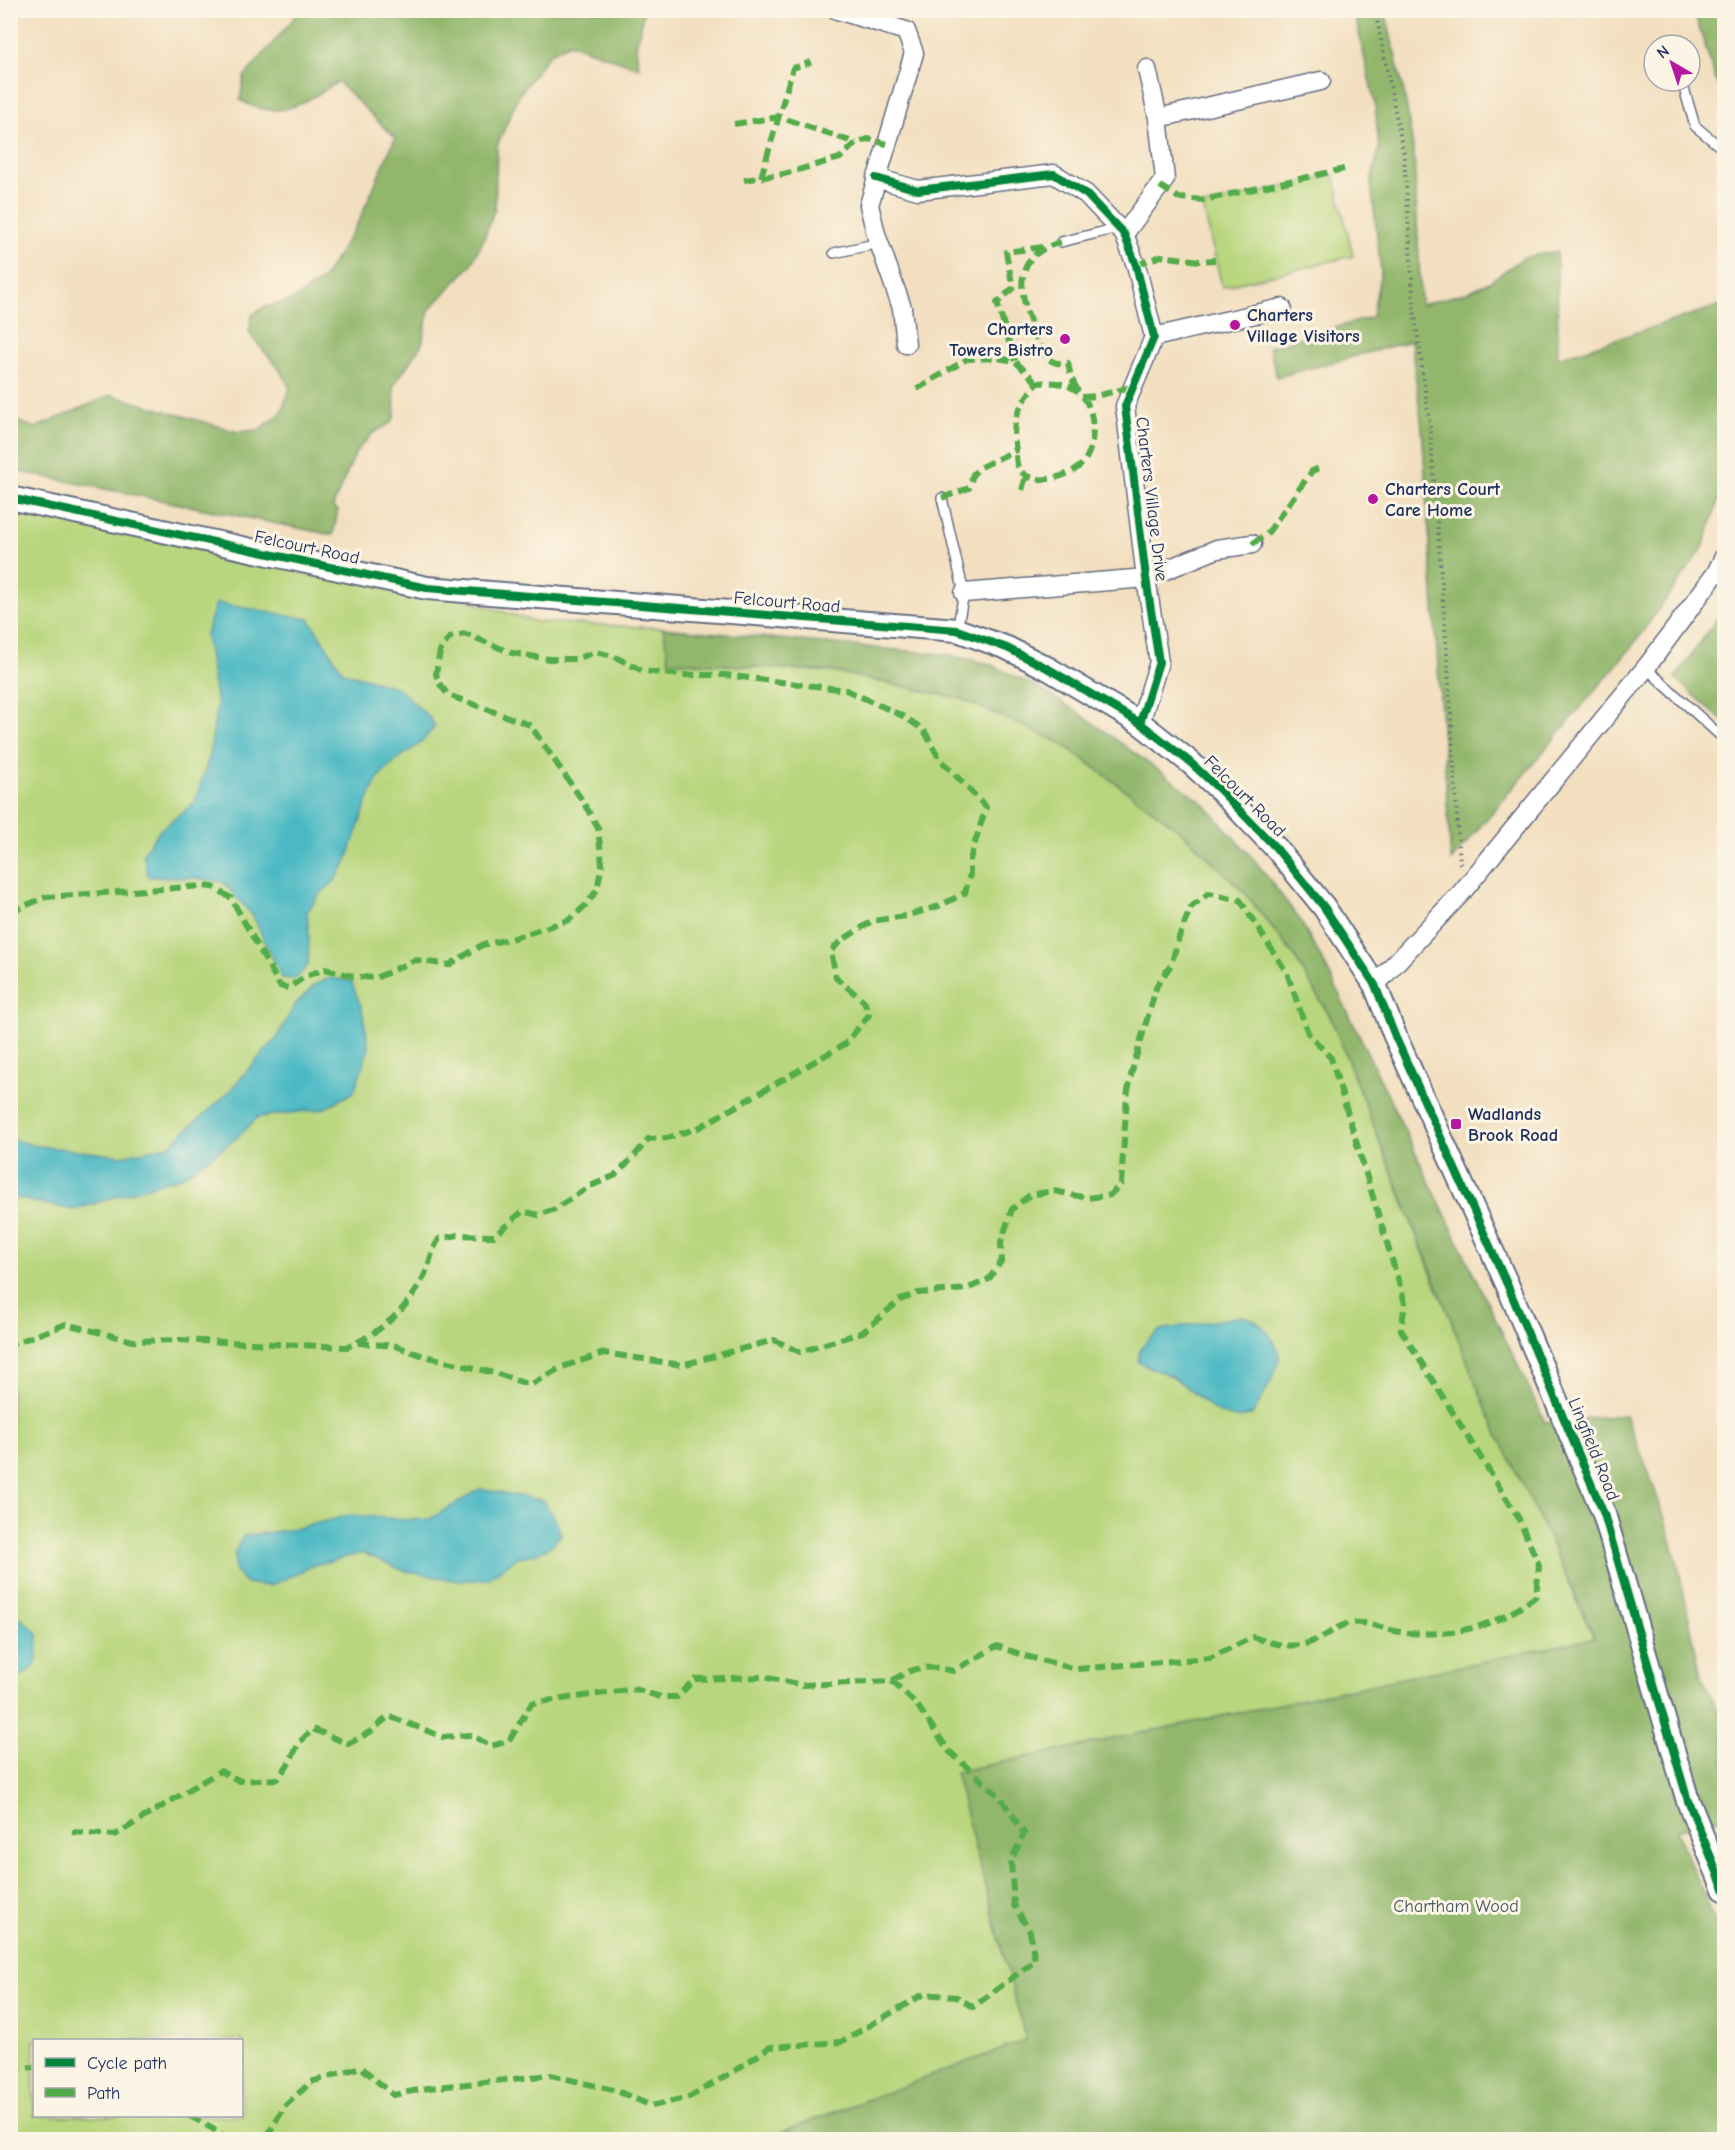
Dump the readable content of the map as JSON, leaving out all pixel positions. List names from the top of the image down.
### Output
{
  "streets": {
    "street": ["Charters Village Drive", "Felcourt Road", "Lingfield Road"]
  },
  "crossings": [
    ["Charters Village Drive", "Felcourt Road"],
    ["Felcourt Road", "Lingfield Road"]
  ],
  "parks": ["Chartham Wood"],
  "places": {
    "other": ["Charters Village Visitors", "Charters Towers Bistro", "Charters Court Care Home"],
    "transit": ["Wadlands Brook Road"]
  },
  "legend": ["Cycle path", "Path"],
  "north": "top left"
}
